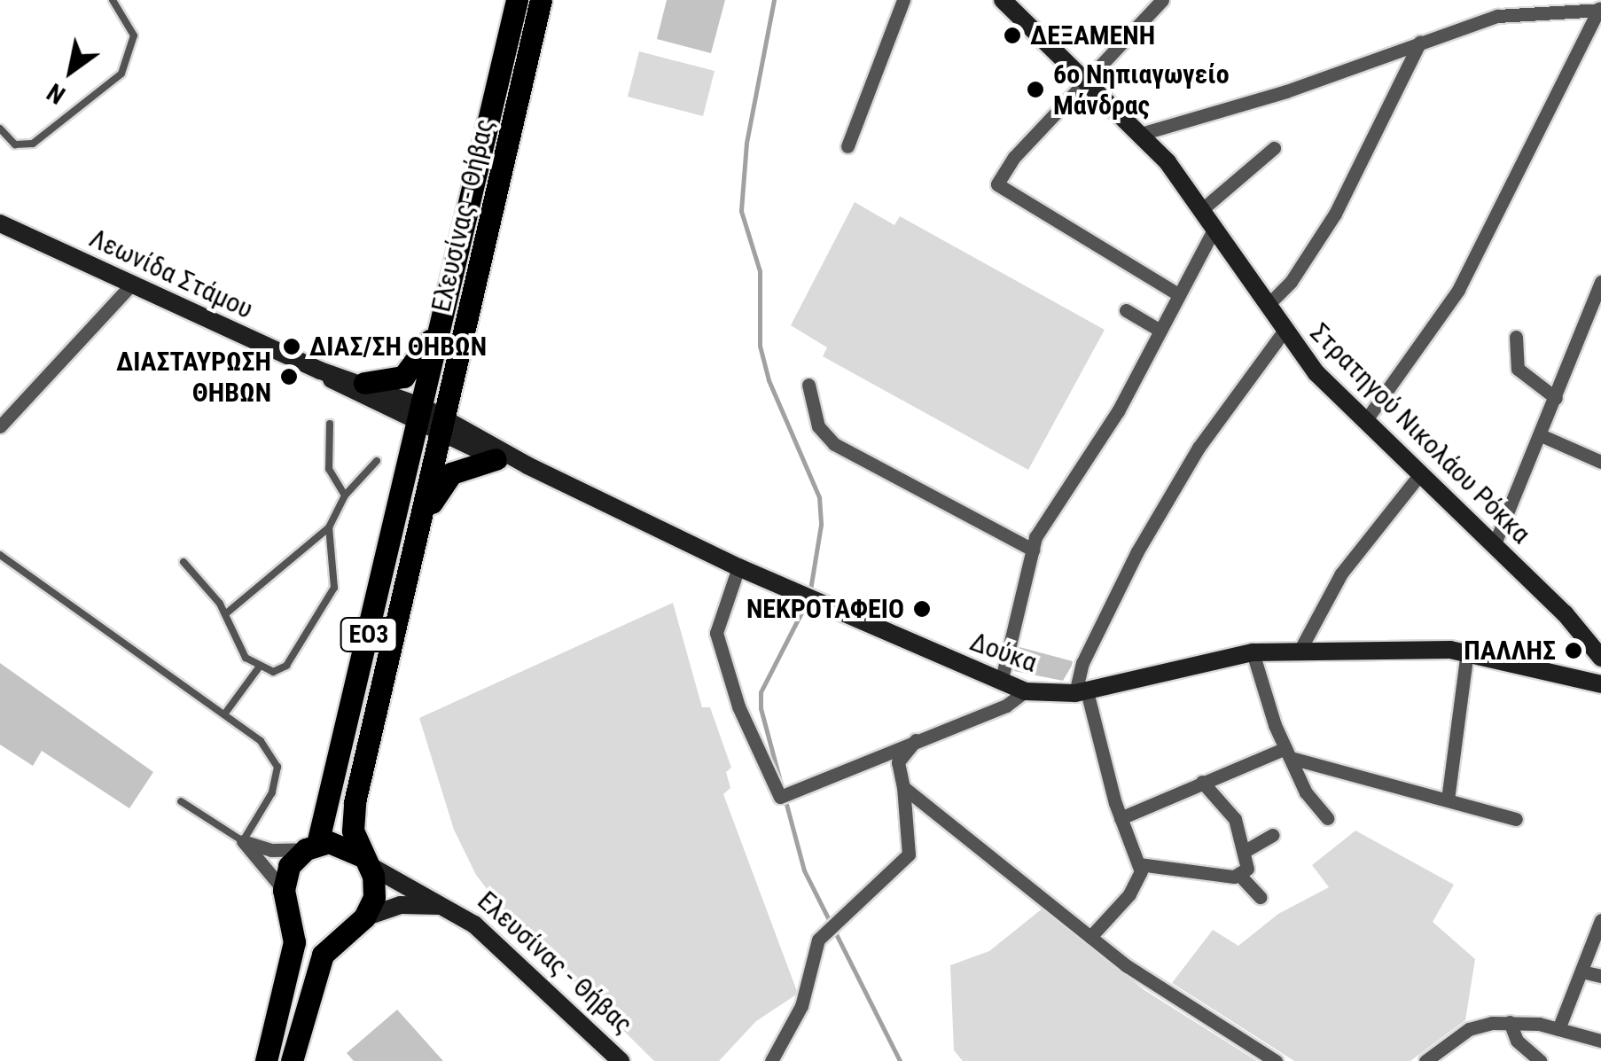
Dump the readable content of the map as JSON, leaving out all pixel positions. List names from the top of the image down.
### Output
{
  "streets": {
    "main road": [
      "Ελευσίνας - Θήβας",
      "Λεωνίδα Στάμου",
      "Στρατηγού Νικολάου Ρόκκα",
      "ΕΟ3",
      "Δούκα"
    ]
  },
  "crossings": [
    ["Ελευσίνας - Θήβας", "Λεωνίδα Στάμου"],
    ["Ελευσίνας - Θήβας", "ΕΟ3"],
    ["Ελευσίνας - Θήβας", "Δούκα"],
    ["Λεωνίδα Στάμου", "ΕΟ3"],
    ["Λεωνίδα Στάμου", "Δούκα"],
    ["ΕΟ3", "Δούκα"]
  ],
  "places": [
    "ΔΕΞΑΜΕΝΗ",
    "6ο Νηπιαγωγείο Μάνδρας",
    "ΔΙΑΣ/ΣΗ ΘΗΒΩΝ",
    "ΔΙΑΣΤΑΥΡΩΣΗ ΘΗΒΩΝ",
    "ΝΕΚΡΟΤΑΦΕΙΟ",
    "ΠΑΛΛΗΣ"
  ],
  "north": "bottom left"
}
